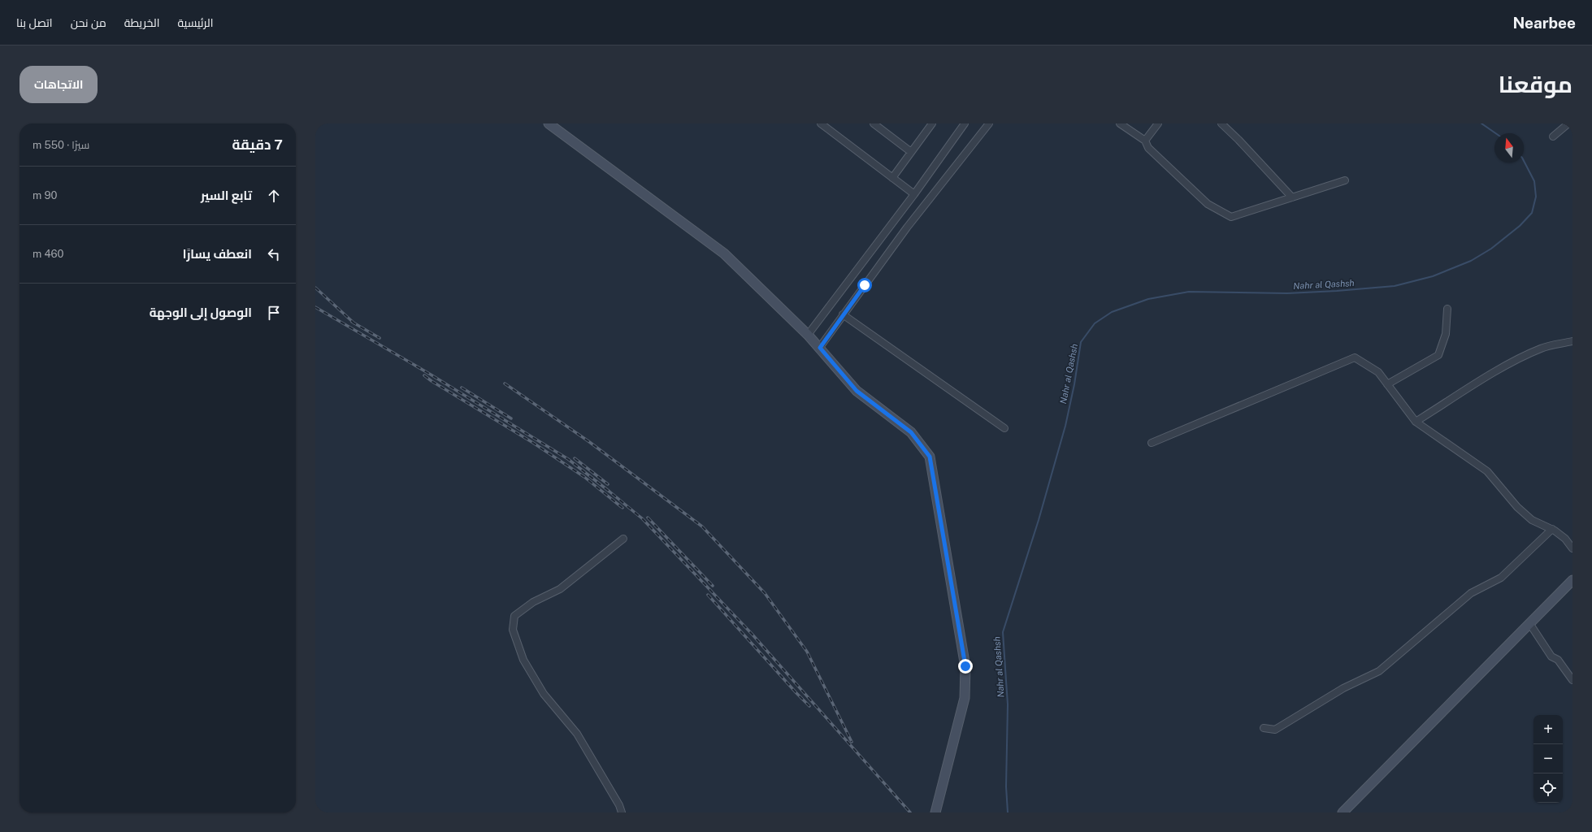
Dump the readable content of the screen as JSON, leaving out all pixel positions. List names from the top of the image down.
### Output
{
  "water": ["Nahr al Qashsh"],
  "north": "top",
  "page": {
    "header": "Nearbee",
    "nav": [
      "الرئيسية",
      "الخريطة",
      "من نحن",
      "اتصل بنا"
    ],
    "title": "موقعنا",
    "buttons": "الاتجاهات",
    "heading": ["7 دقيقة", "سيرًا · 550 m"],
    "list": [
      ["تابع السير", "90 m"],
      ["انعطف يسارًا", "460 m"],
      "الوصول إلى الوجهة"
    ],
    "map_buttons": ["+", "−"]
  }
}
